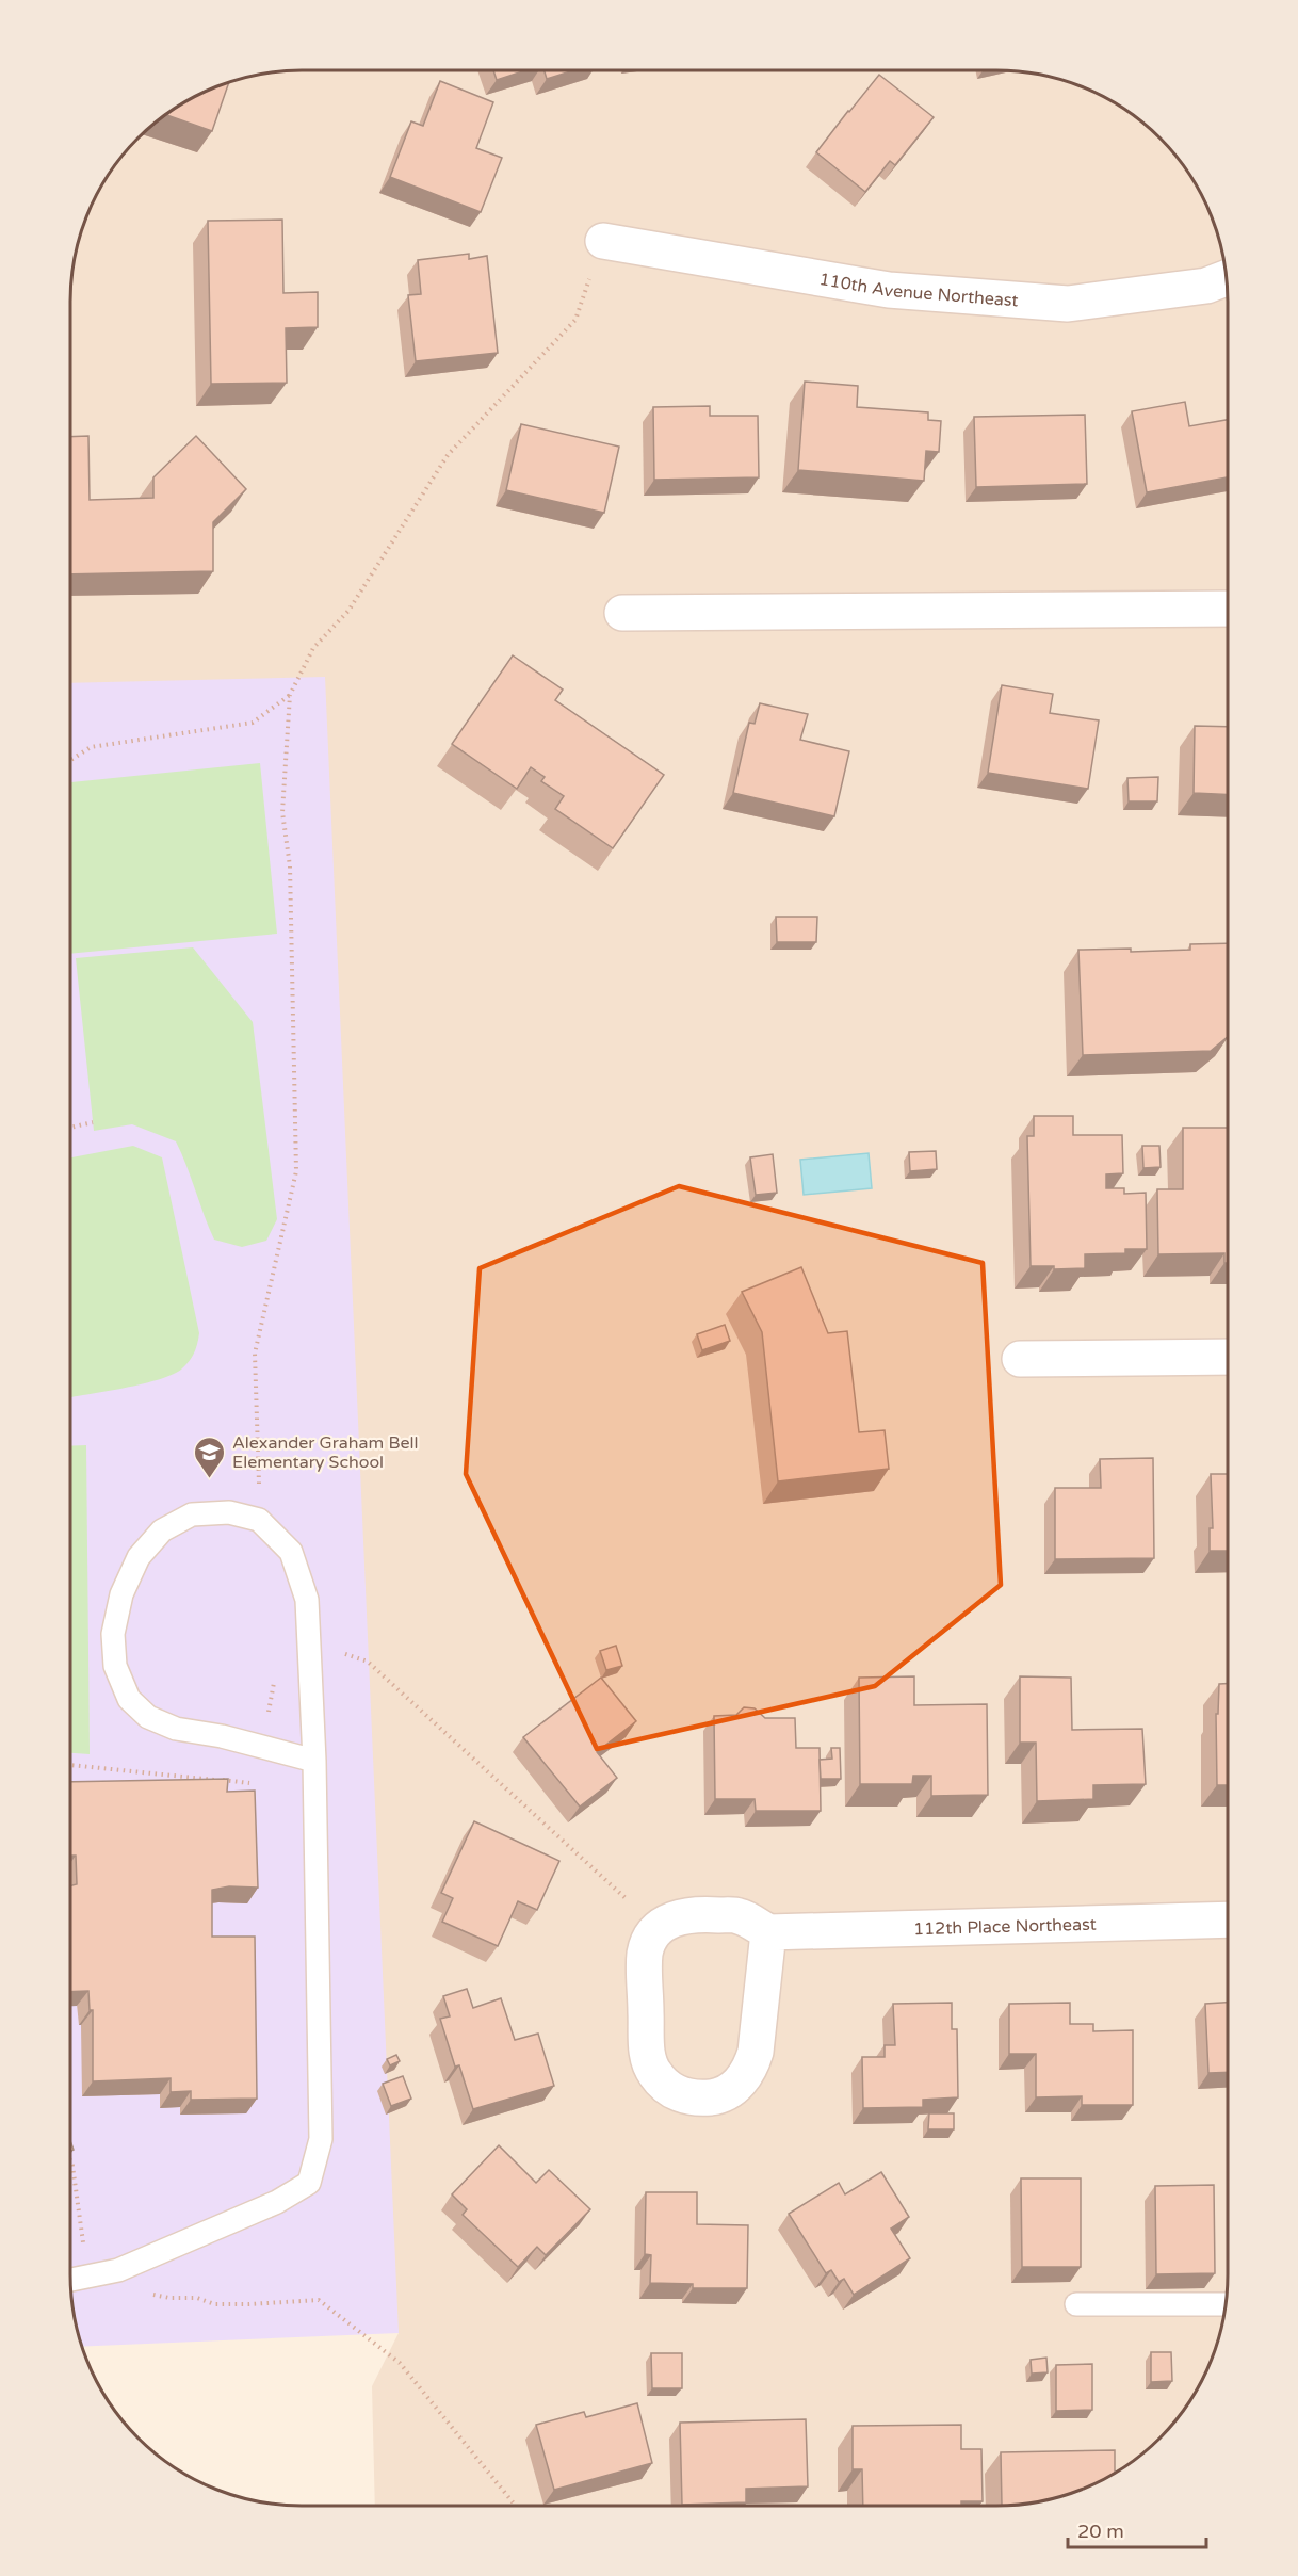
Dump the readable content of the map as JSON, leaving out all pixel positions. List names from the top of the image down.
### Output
{
  "streets": {
    "street": ["110th Avenue Northeast", "112th Place Northeast"]
  },
  "places": {
    "school or university": ["Alexander Graham Bell Elementary School"]
  },
  "scale_bar": "20 m"
}
